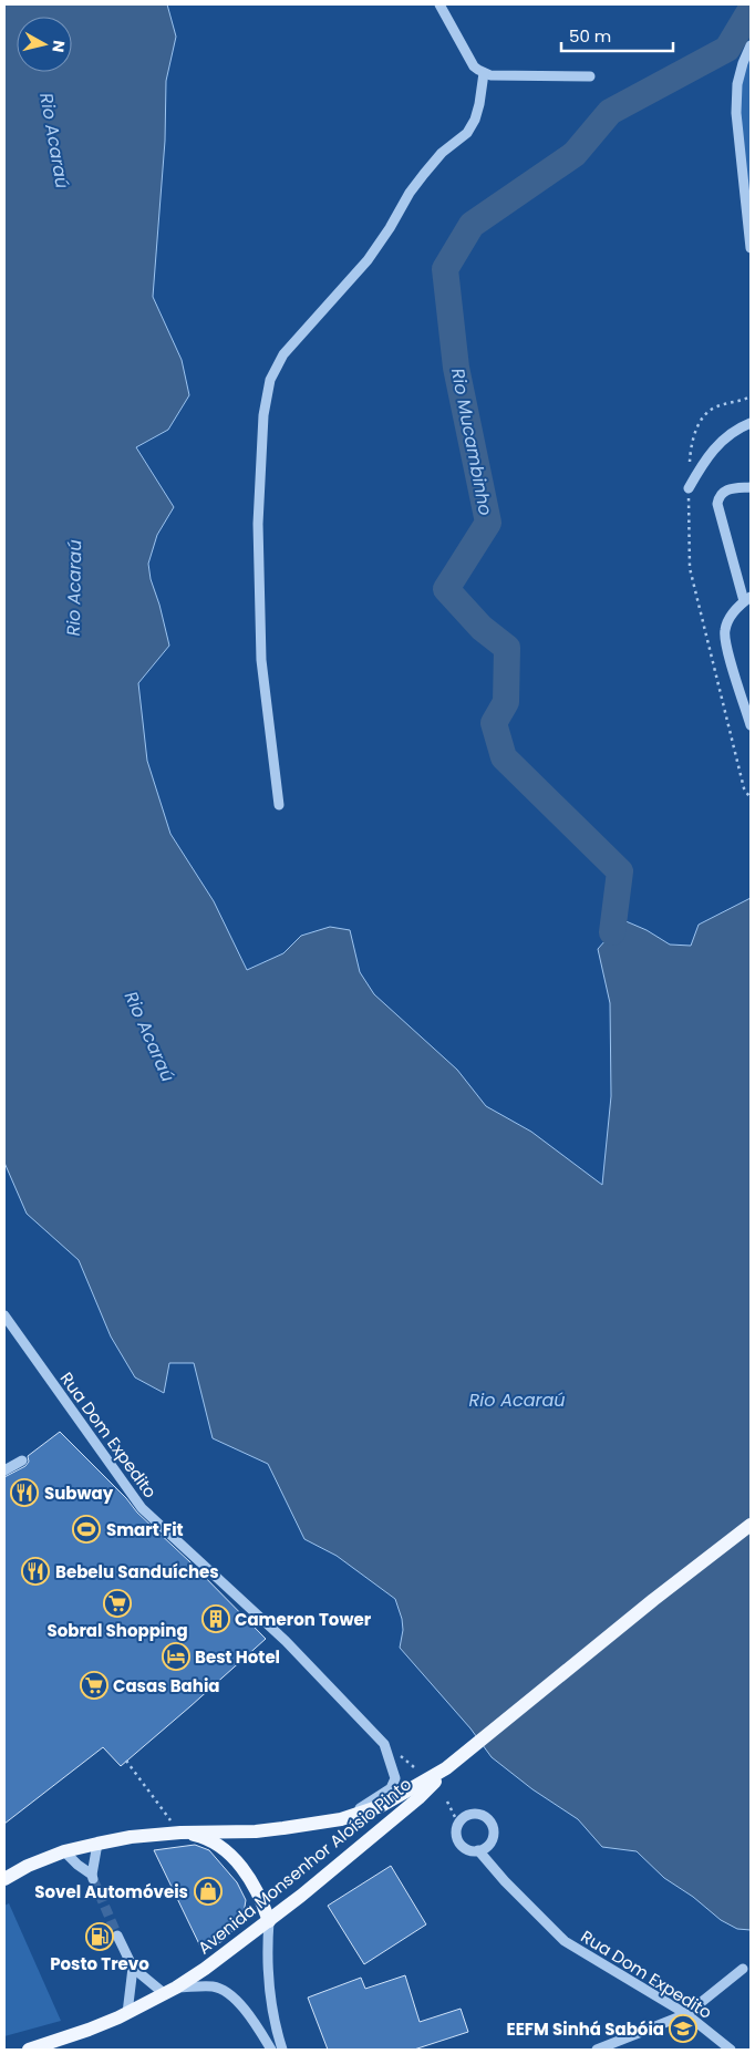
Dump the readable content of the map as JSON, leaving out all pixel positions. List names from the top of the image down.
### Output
{
  "streets": {
    "main road": ["Avenida Monsenhor Aloísio Pinto"],
    "street": ["Rua Dom Expedito"]
  },
  "crossings": [
    ["Rua Dom Expedito", "Avenida Monsenhor Aloísio Pinto"]
  ],
  "water": ["Rio Acaraú", "Rio Mucambinho"],
  "places": {
    "restaurant": ["Subway", "Bebelu Sanduíches"],
    "sports": ["Smart Fit"],
    "supermarket": ["Sobral Shopping", "Casas Bahia"],
    "building": ["Cameron Tower"],
    "hotel": ["Best Hotel"],
    "shop": ["Sovel Automóveis"],
    "fuel station": ["Posto Trevo"],
    "school or university": ["EEFM Sinhá Sabóia"]
  },
  "scale_bar": "50 m",
  "north": "right"
}
